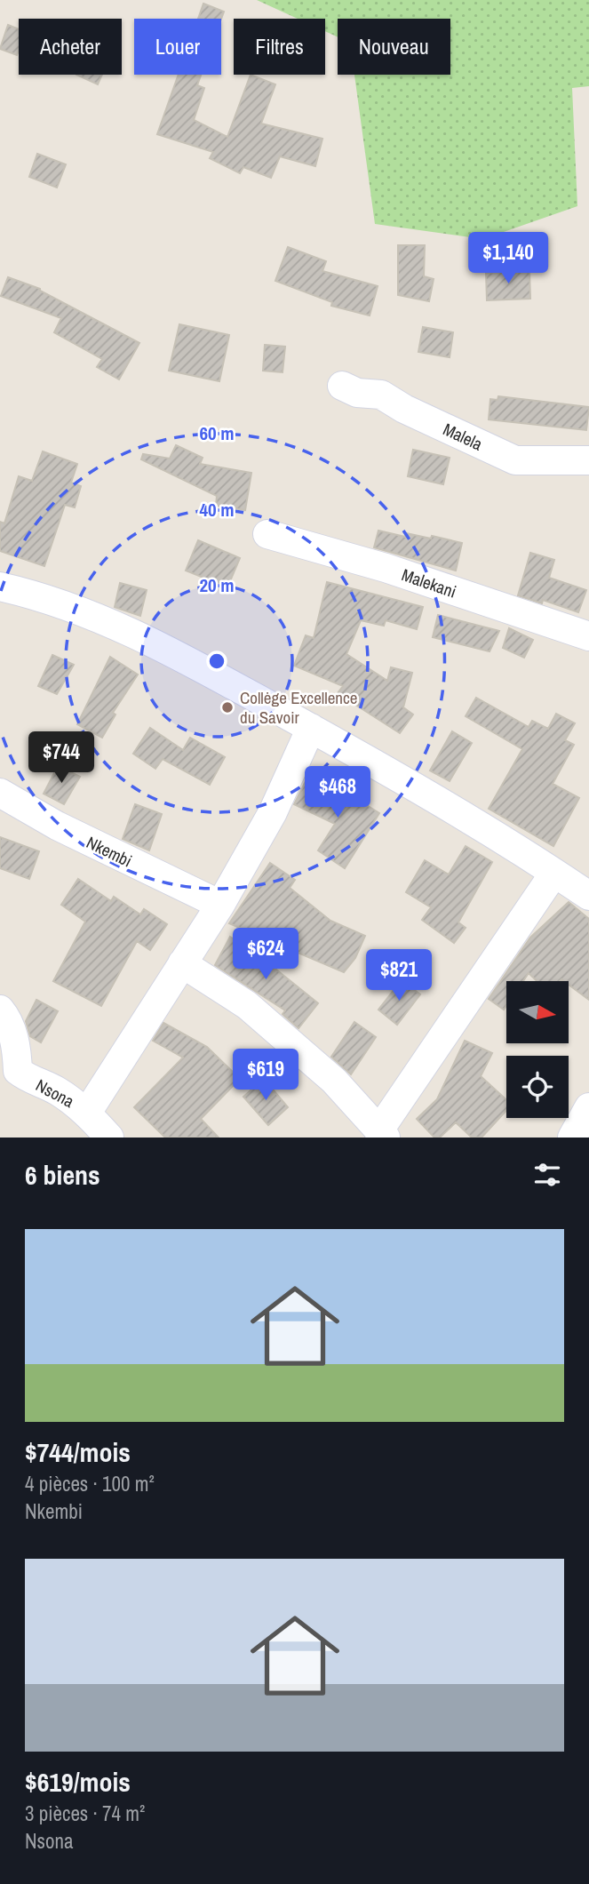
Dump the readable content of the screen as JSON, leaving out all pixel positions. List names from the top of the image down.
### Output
{
  "streets": {
    "street": [
      "Malela",
      "Malekani",
      "Nkembi",
      "Nsona"
    ]
  },
  "places": ["Collėge Excellence du Savoir"],
  "north": "right",
  "page": {
    "chip": [
      "Acheter",
      "Louer",
      "Filtres",
      "Nouveau"
    ],
    "price": [
      "$1,140",
      "$744",
      "$468",
      "$624",
      "$821",
      "$619"
    ],
    "heading": "6 biens",
    "list": [
      {
        "name": "$744/mois",
        "note": "4 pièces · 100 m² · Nkembi"
      },
      {
        "name": "$619/mois",
        "note": "3 pièces · 74 m² · Nsona"
      }
    ]
  },
  "rings": ["60 m", "40 m", "20 m"]
}
